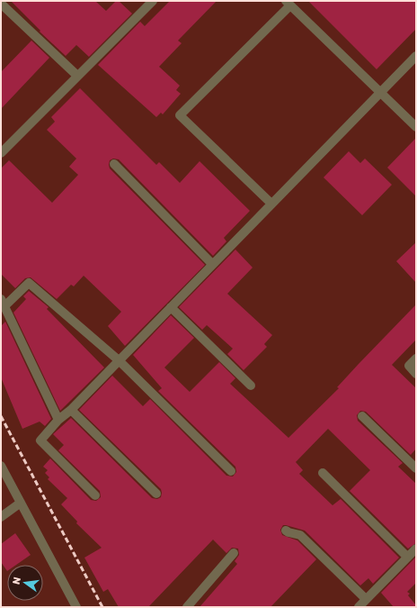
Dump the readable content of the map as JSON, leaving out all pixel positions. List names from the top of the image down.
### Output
{
  "north": "left"
}
